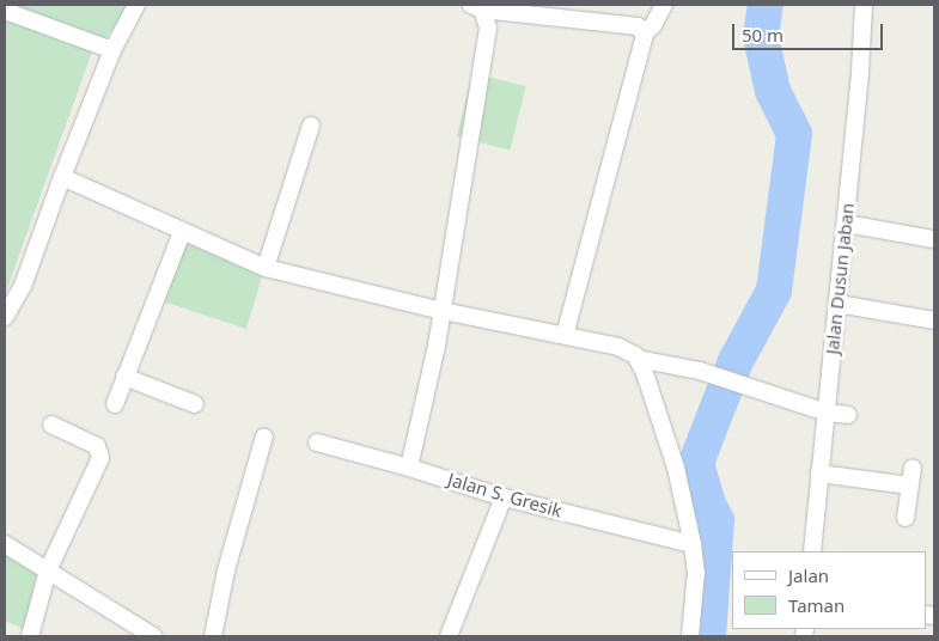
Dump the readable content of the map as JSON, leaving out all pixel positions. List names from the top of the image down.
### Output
{
  "streets": {
    "street": ["Jalan Dusun Jaban", "Jalan S. Gresik"]
  },
  "legend": ["Jalan", "Taman"],
  "scale_bar": "50 m"
}
